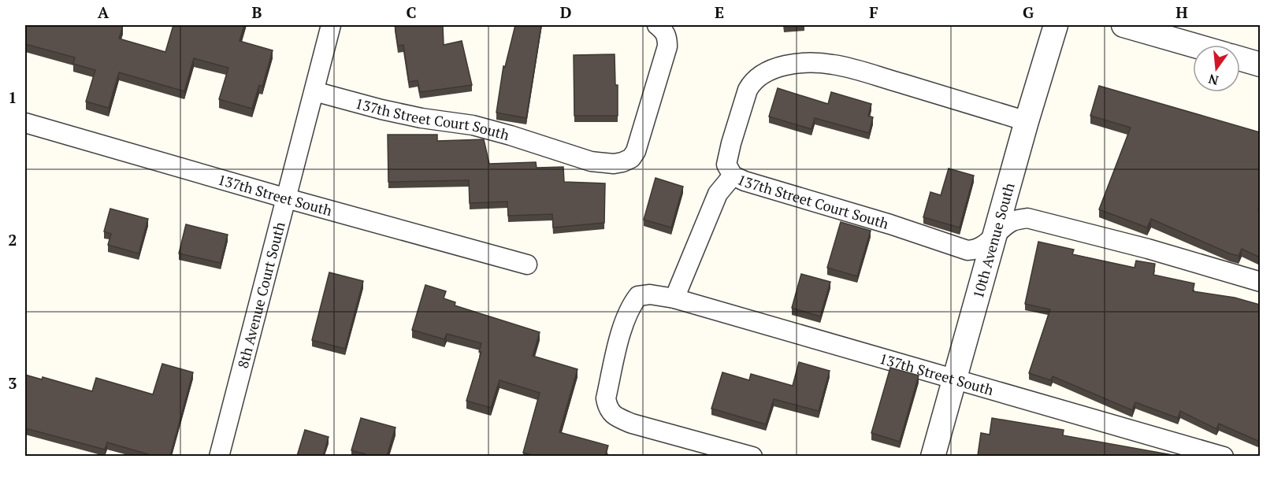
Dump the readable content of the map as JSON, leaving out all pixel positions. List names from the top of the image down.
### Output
{
  "streets": {
    "street": [
      "137th Street Court South",
      "137th Street South",
      "10th Avenue South",
      "8th Avenue Court South"
    ]
  },
  "crossings": [
    ["137th Street Court South", "10th Avenue South"],
    ["137th Street Court South", "8th Avenue Court South"],
    ["137th Street South", "10th Avenue South"],
    ["137th Street South", "8th Avenue Court South"]
  ],
  "north": "bottom",
  "grid": {
    "columns": [
      "A",
      "B",
      "C",
      "D",
      "E",
      "F",
      "G",
      "H"
    ],
    "rows": ["1", "2", "3"]
  }
}
